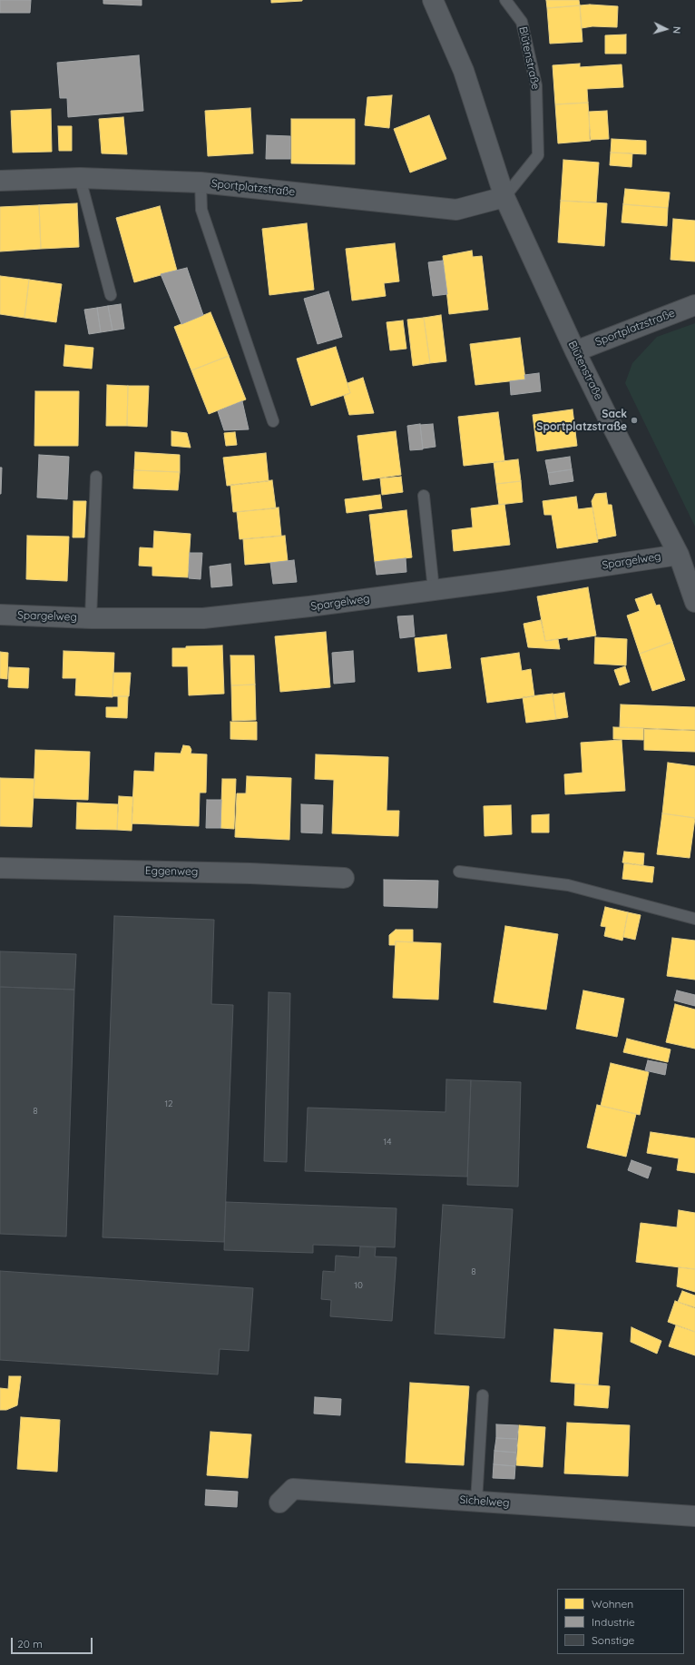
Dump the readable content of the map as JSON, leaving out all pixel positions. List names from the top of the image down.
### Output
{
  "streets": {
    "street": [
      "Blütenstraße",
      "Sportplatzstraße",
      "Spargelweg",
      "Eggenweg",
      "Sichelweg"
    ]
  },
  "crossings": [
    ["Blütenstraße", "Sportplatzstraße"],
    ["Blütenstraße", "Spargelweg"]
  ],
  "places": ["Sack Sportplatzstraße"],
  "house_numbers": [
    "12",
    "8",
    "14",
    "8",
    "10"
  ],
  "legend": ["Wohnen", "Industrie", "Sonstige"],
  "scale_bar": "20 m",
  "north": "right"
}
